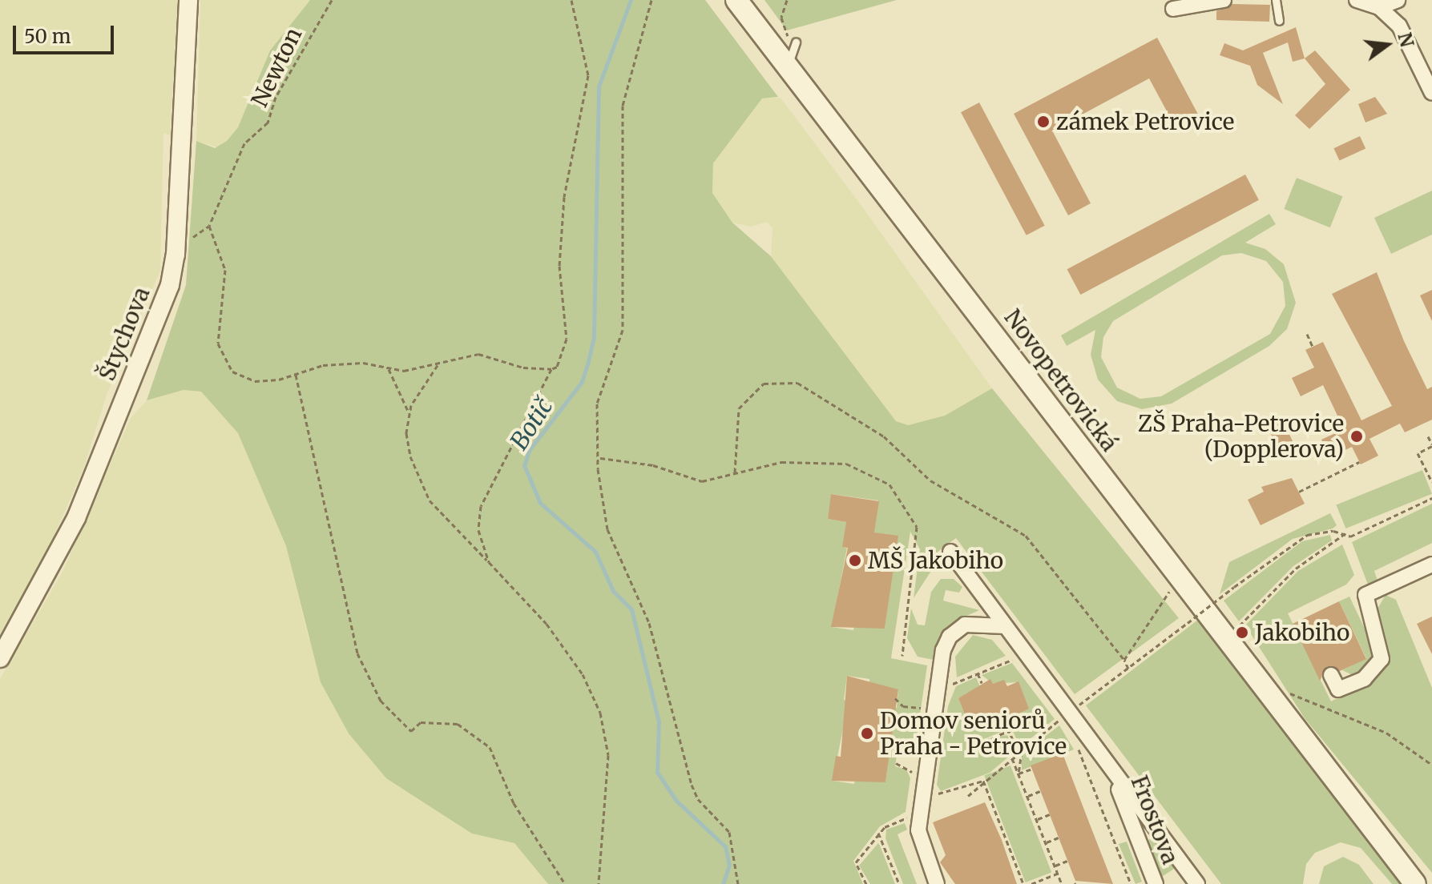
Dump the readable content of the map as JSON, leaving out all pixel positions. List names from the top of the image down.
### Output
{
  "streets": {
    "main road": ["Novopetrovická"],
    "street": ["Štychova", "Frostova"],
    "path": ["Newton"]
  },
  "water": ["Botič"],
  "places": [
    "zámek Petrovice",
    "ZŠ Praha-Petrovice (Dopplerova)",
    "MŠ Jakobiho",
    "Jakobiho",
    "Domov seniorů Praha - Petrovice"
  ],
  "scale_bar": "50 m",
  "north": "right"
}
